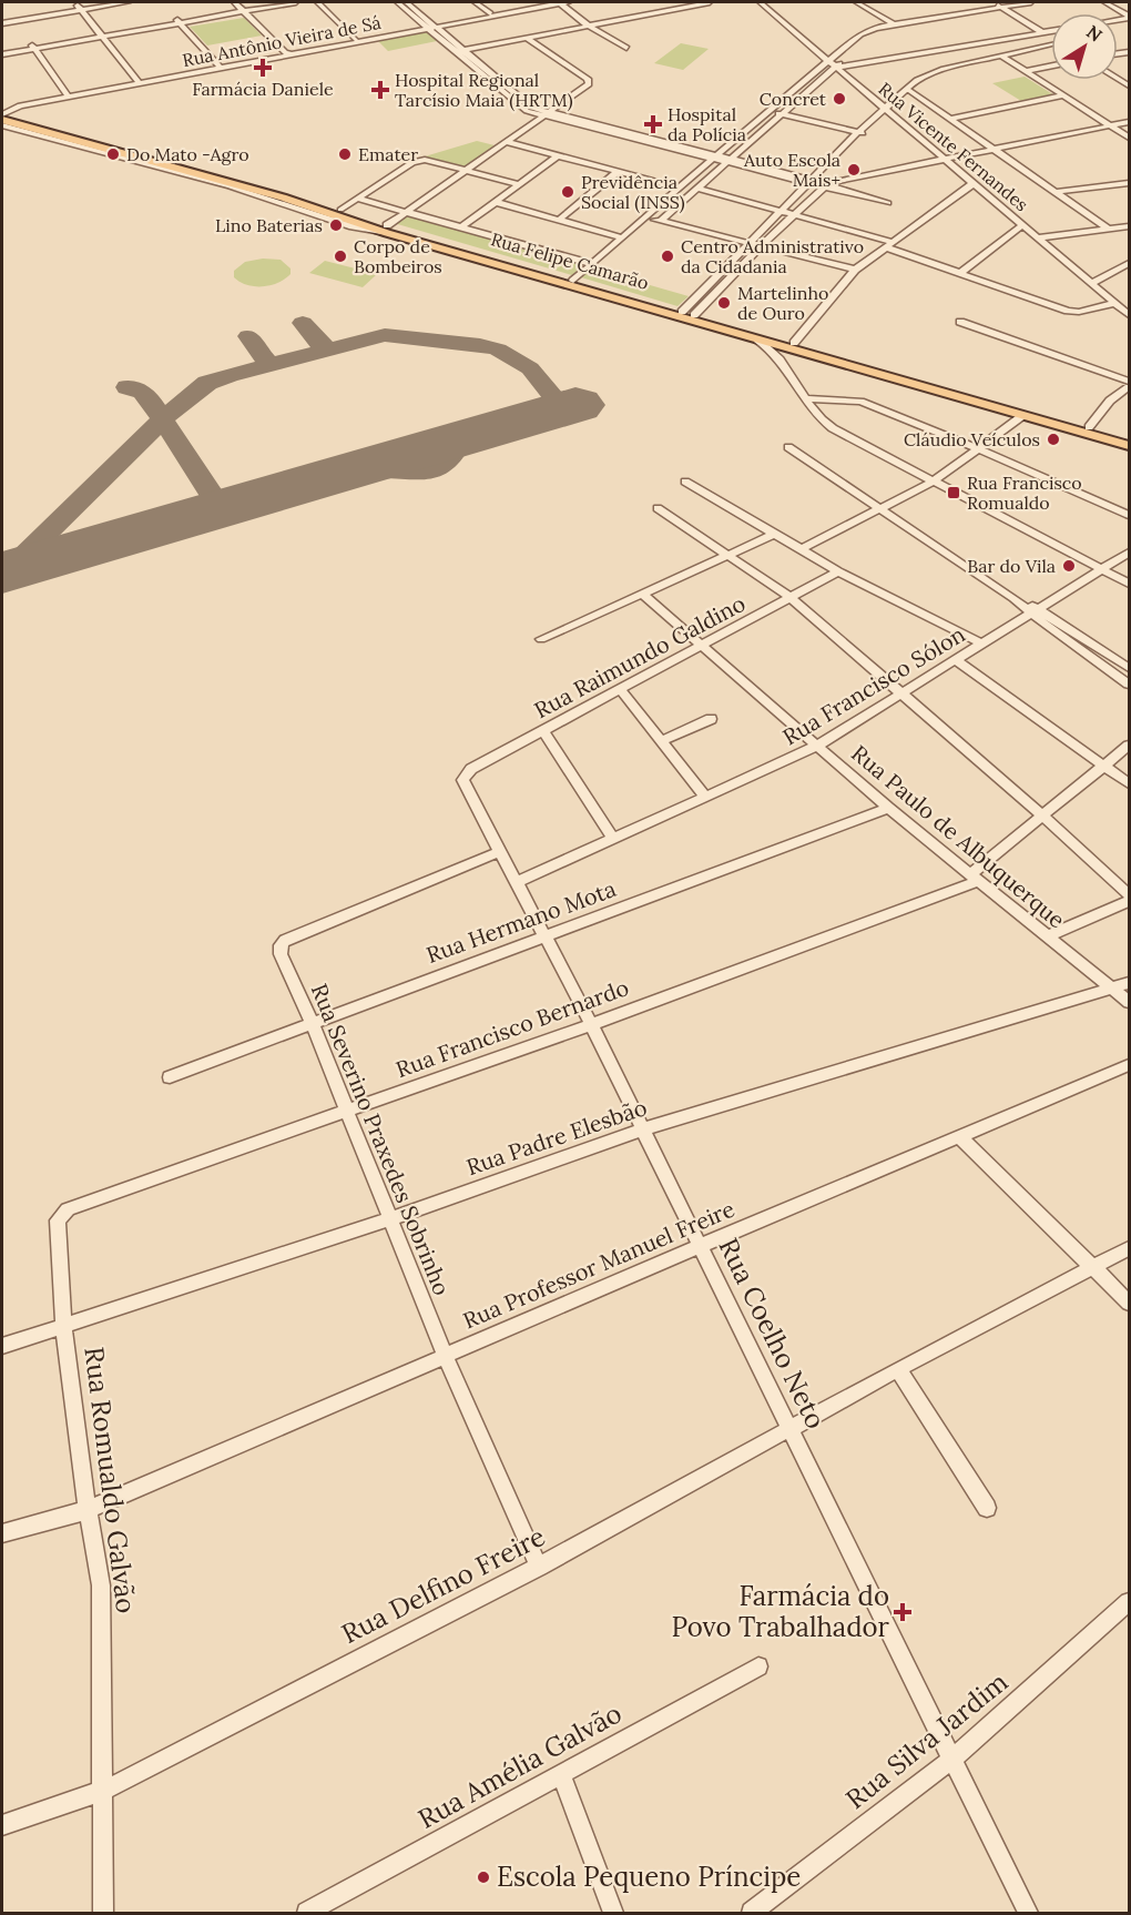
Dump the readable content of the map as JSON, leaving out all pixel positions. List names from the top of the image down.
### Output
{
  "streets": {
    "main road": ["Rua Felipe Camarão"],
    "street": [
      "Rua Antônio Vieira de Sá",
      "Rua Vicente Fernandes",
      "Rua Raimundo Galdino",
      "Rua Francisco Sólon",
      "Rua Paulo de Albuquerque",
      "Rua Hermano Mota",
      "Rua Francisco Bernardo",
      "Rua Padre Elesbão",
      "Rua Severino Praxedes Sobrinho",
      "Rua Professor Manuel Freire",
      "Rua Coelho Neto",
      "Rua Romualdo Galvão",
      "Rua Delfino Freire",
      "Rua Silva Jardim",
      "Rua Amélia Galvão"
    ]
  },
  "crossings": [
    ["Rua Antônio Vieira de Sá", "Rua Felipe Camarão"],
    ["Rua Raimundo Galdino", "Rua Paulo de Albuquerque"],
    ["Rua Raimundo Galdino", "Rua Coelho Neto"],
    ["Rua Francisco Sólon", "Rua Paulo de Albuquerque"],
    ["Rua Francisco Sólon", "Rua Coelho Neto"],
    ["Rua Paulo de Albuquerque", "Rua Hermano Mota"],
    ["Rua Paulo de Albuquerque", "Rua Francisco Bernardo"],
    ["Rua Paulo de Albuquerque", "Rua Padre Elesbão"],
    ["Rua Hermano Mota", "Rua Severino Praxedes Sobrinho"],
    ["Rua Hermano Mota", "Rua Coelho Neto"],
    ["Rua Francisco Bernardo", "Rua Severino Praxedes Sobrinho"],
    ["Rua Francisco Bernardo", "Rua Coelho Neto"],
    ["Rua Francisco Bernardo", "Rua Romualdo Galvão"],
    ["Rua Padre Elesbão", "Rua Severino Praxedes Sobrinho"],
    ["Rua Padre Elesbão", "Rua Coelho Neto"],
    ["Rua Padre Elesbão", "Rua Romualdo Galvão"],
    ["Rua Severino Praxedes Sobrinho", "Rua Professor Manuel Freire"],
    ["Rua Severino Praxedes Sobrinho", "Rua Coelho Neto"],
    ["Rua Severino Praxedes Sobrinho", "Rua Delfino Freire"],
    ["Rua Professor Manuel Freire", "Rua Coelho Neto"],
    ["Rua Professor Manuel Freire", "Rua Romualdo Galvão"],
    ["Rua Coelho Neto", "Rua Delfino Freire"],
    ["Rua Coelho Neto", "Rua Silva Jardim"],
    ["Rua Romualdo Galvão", "Rua Delfino Freire"]
  ],
  "places": {
    "health": [
      "Farmácia Daniele",
      "Hospital Regional Tarcísio Maia (HRTM)",
      "Hospital da Polícia",
      "Farmácia do Povo Trabalhador"
    ],
    "other": [
      "Concret",
      "Do Mato -Agro",
      "Emater",
      "Auto Escola Mais+",
      "Previdência Social (INSS)",
      "Lino Baterias",
      "Corpo de Bombeiros",
      "Centro Administrativo da Cidadania",
      "Martelinho de Ouro",
      "Cláudio Veículos",
      "Bar do Vila",
      "Escola Pequeno Príncipe"
    ],
    "transit": ["Rua Francisco Romualdo"]
  },
  "north": "top right"
}
